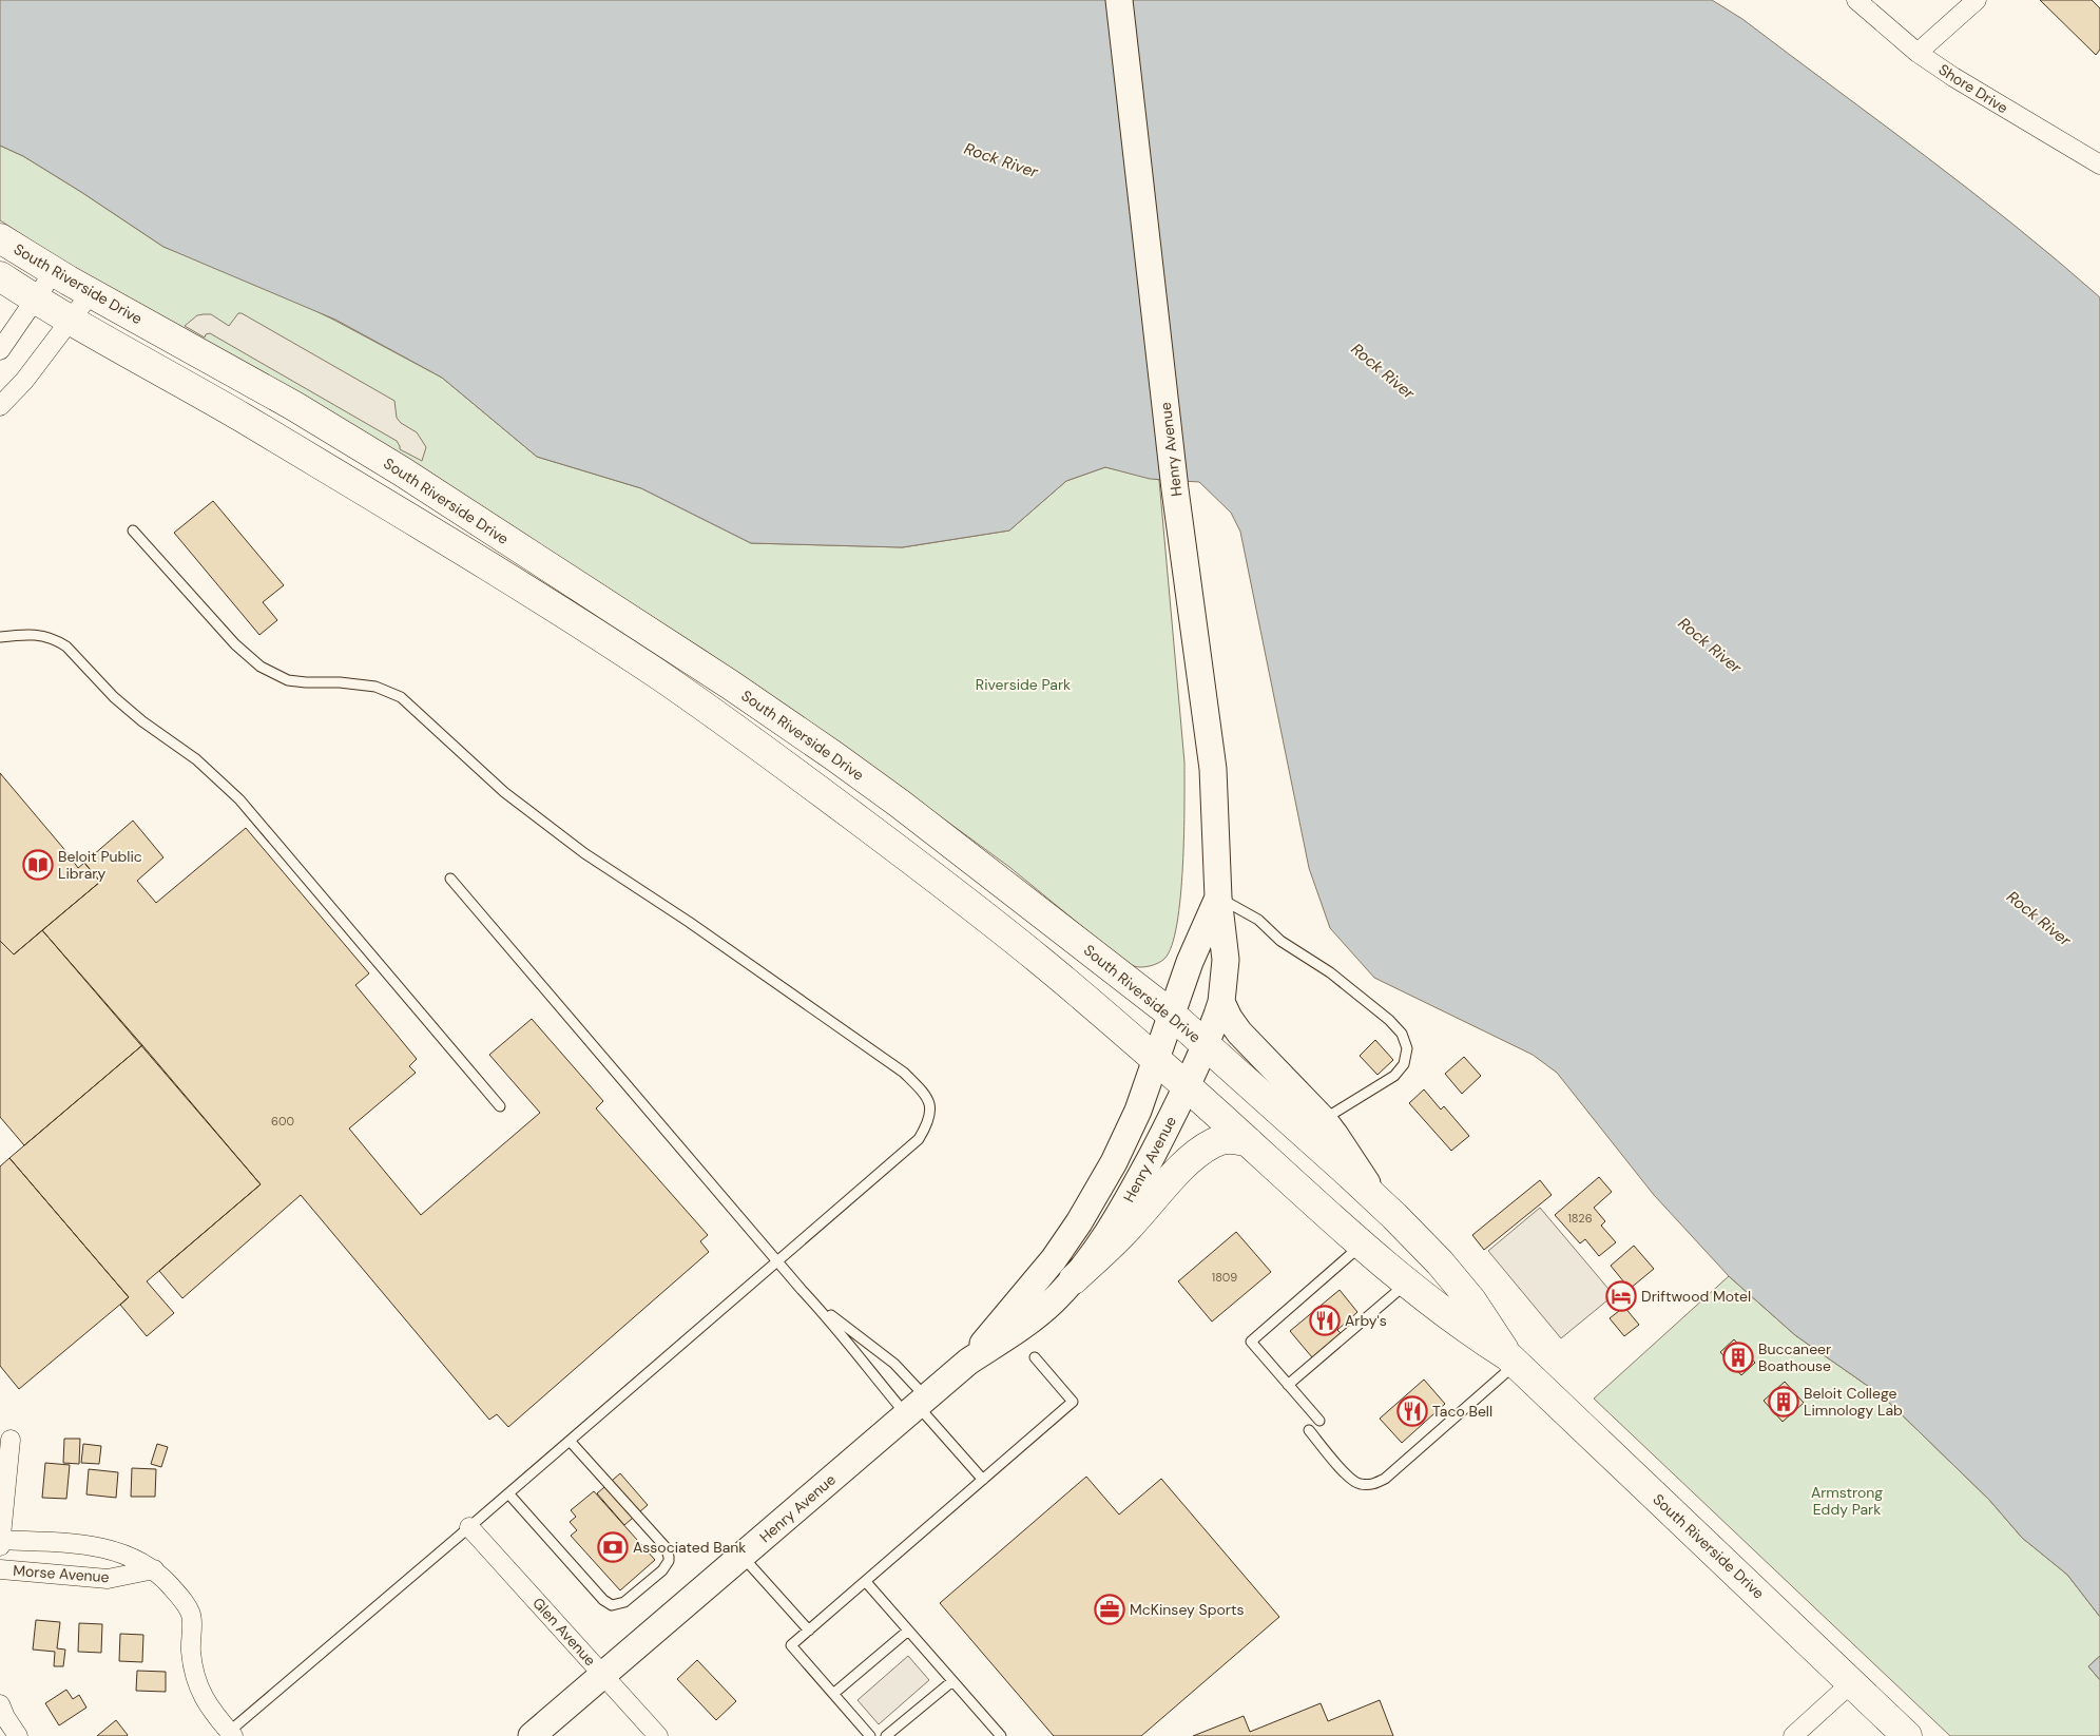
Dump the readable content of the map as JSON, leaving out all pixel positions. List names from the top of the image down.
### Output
{
  "streets": {
    "main road": ["South Riverside Drive"],
    "street": [
      "Shore Drive",
      "Henry Avenue",
      "Morse Avenue",
      "Glen Avenue"
    ]
  },
  "crossings": [
    ["South Riverside Drive", "Henry Avenue"],
    ["Henry Avenue", "Glen Avenue"]
  ],
  "water": ["Rock River"],
  "parks": ["Riverside Park", "Armstrong Eddy Park"],
  "places": {
    "library": ["Beloit Public Library"],
    "hotel": ["Driftwood Motel"],
    "restaurant": ["Arby's", "Taco Bell"],
    "building": ["Buccaneer Boathouse", "Beloit College Limnology Lab"],
    "bank": ["Associated Bank"],
    "office": ["McKinsey Sports"]
  },
  "house_numbers": ["600", "1826", "1809"]
}
